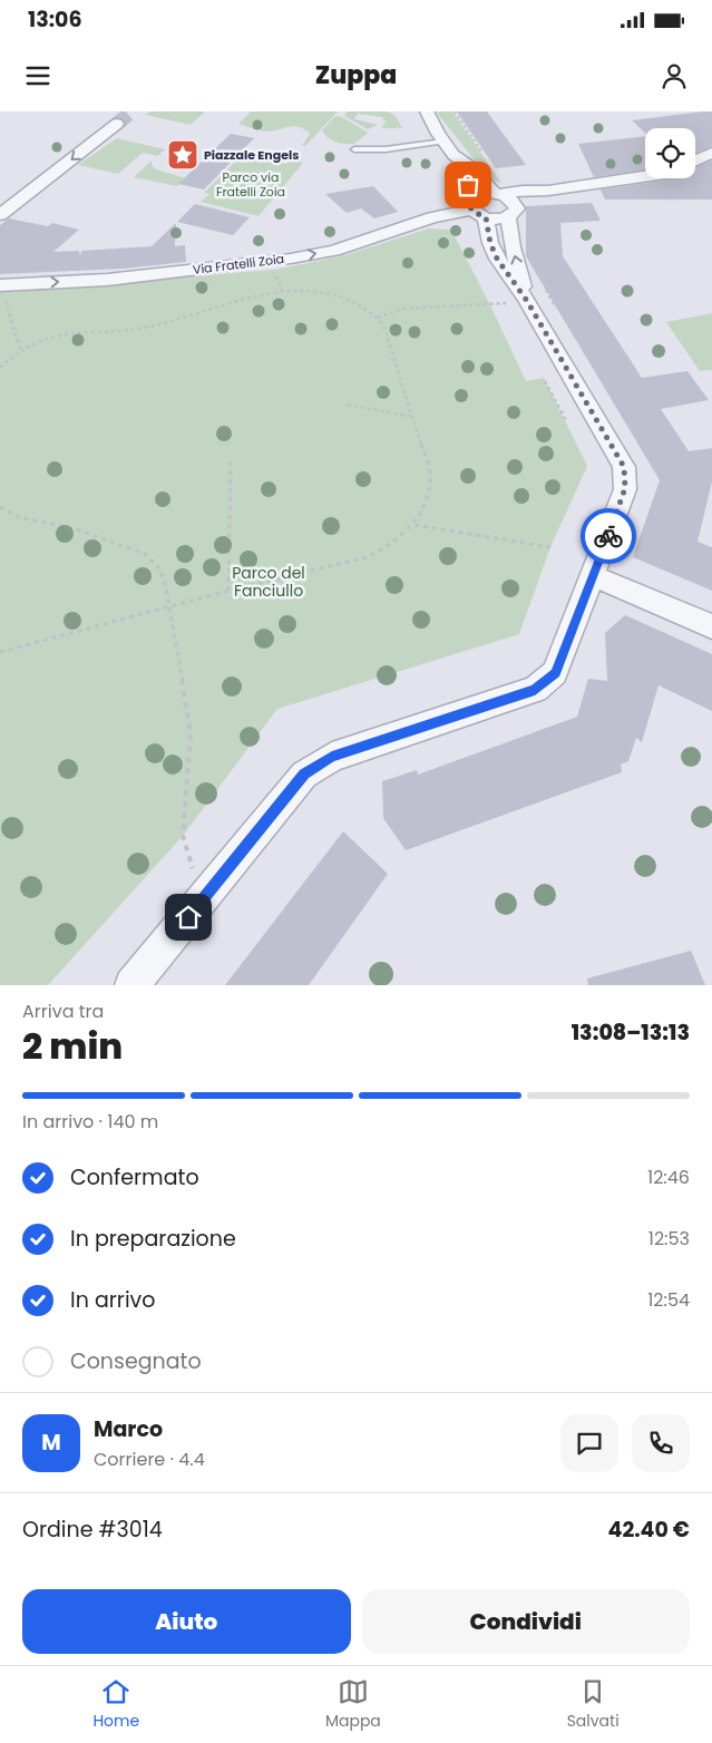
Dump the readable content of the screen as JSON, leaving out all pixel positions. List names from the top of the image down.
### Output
{
  "streets": {
    "street": ["Via Fratelli Zoia"]
  },
  "one_way": ["Via Fratelli Zoia"],
  "parks": ["Parco via Fratelli Zoia", "Parco del Fanciullo"],
  "places": {
    "place": ["Piazzale Engels"]
  },
  "page": {
    "status": "13:06",
    "header": "Zuppa",
    "heading": ["2 min", "Arriva tra", "13:08–13:13"],
    "panel": [
      "Marco",
      "Corriere · 4.4",
      "Ordine #3014",
      "42.40 €"
    ],
    "bar": "In arrivo · 140 m",
    "list": [
      ["Confermato", "12:46"],
      ["In preparazione", "12:53"],
      ["In arrivo", "12:54"],
      "Consegnato"
    ],
    "round": "M",
    "buttons": ["Aiuto", "Condividi"],
    "tabs": ["Home", "Mappa", "Salvati"]
  }
}
